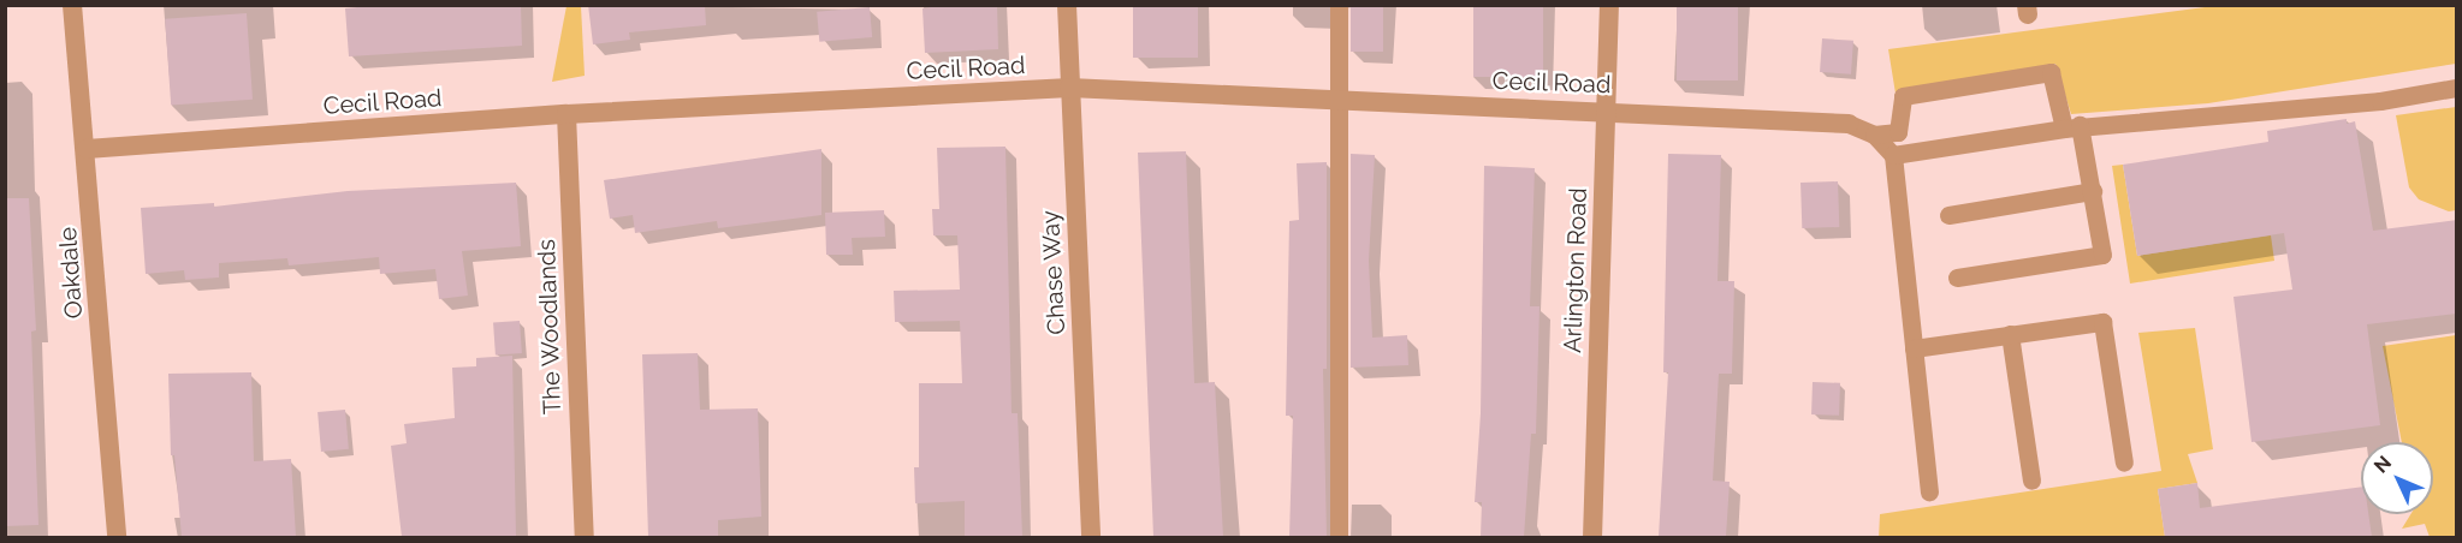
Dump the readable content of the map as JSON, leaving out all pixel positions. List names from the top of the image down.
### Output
{
  "streets": {
    "street": [
      "Cecil Road",
      "Arlington Road",
      "Oakdale",
      "Chase Way",
      "The Woodlands"
    ]
  },
  "crossings": [
    ["Cecil Road", "Arlington Road"],
    ["Cecil Road", "Oakdale"],
    ["Cecil Road", "Chase Way"],
    ["Cecil Road", "The Woodlands"]
  ],
  "north": "top left"
}
